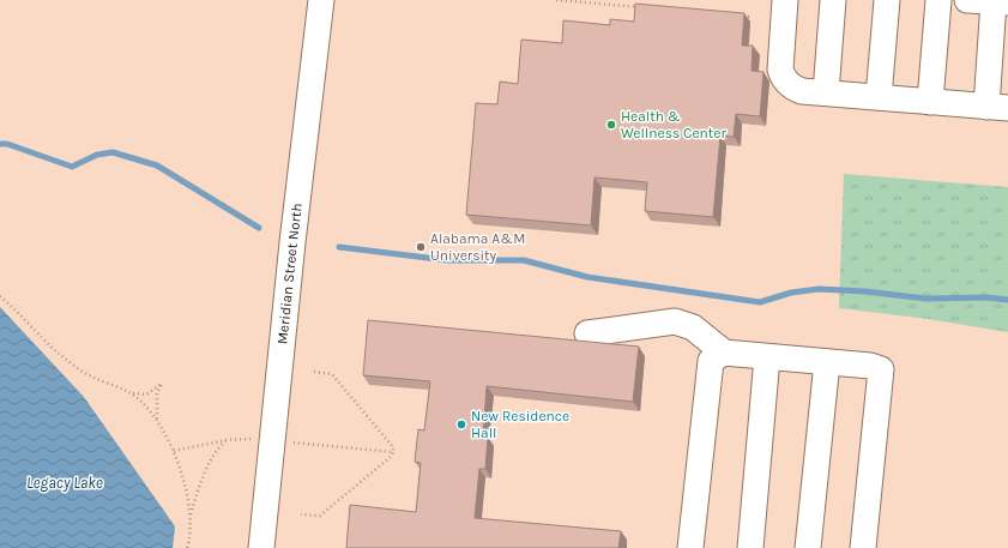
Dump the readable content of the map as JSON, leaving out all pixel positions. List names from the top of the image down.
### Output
{
  "streets": {
    "street": ["Meridian Street North"]
  },
  "water": ["Legacy Lake"],
  "places": ["Health & Wellness Center", "Alabama A&M University", "New Residence Hall"]
}
